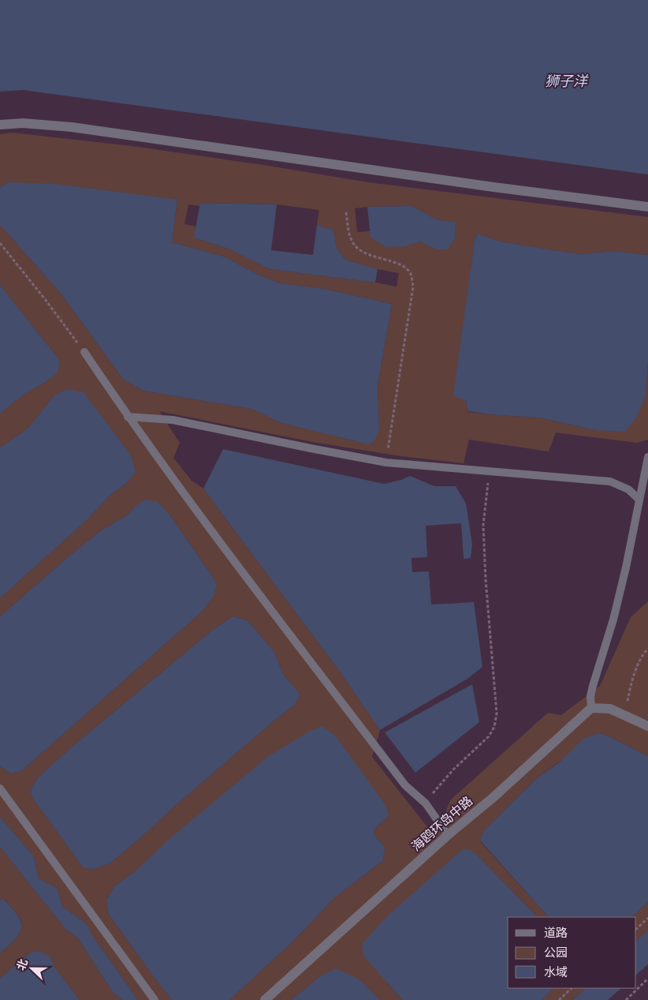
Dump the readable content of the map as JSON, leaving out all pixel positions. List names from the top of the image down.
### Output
{
  "streets": {
    "street": ["海鸥环岛中路"]
  },
  "water": ["狮子洋"],
  "legend": ["道路", "公园", "水域"],
  "north": "left"
}
